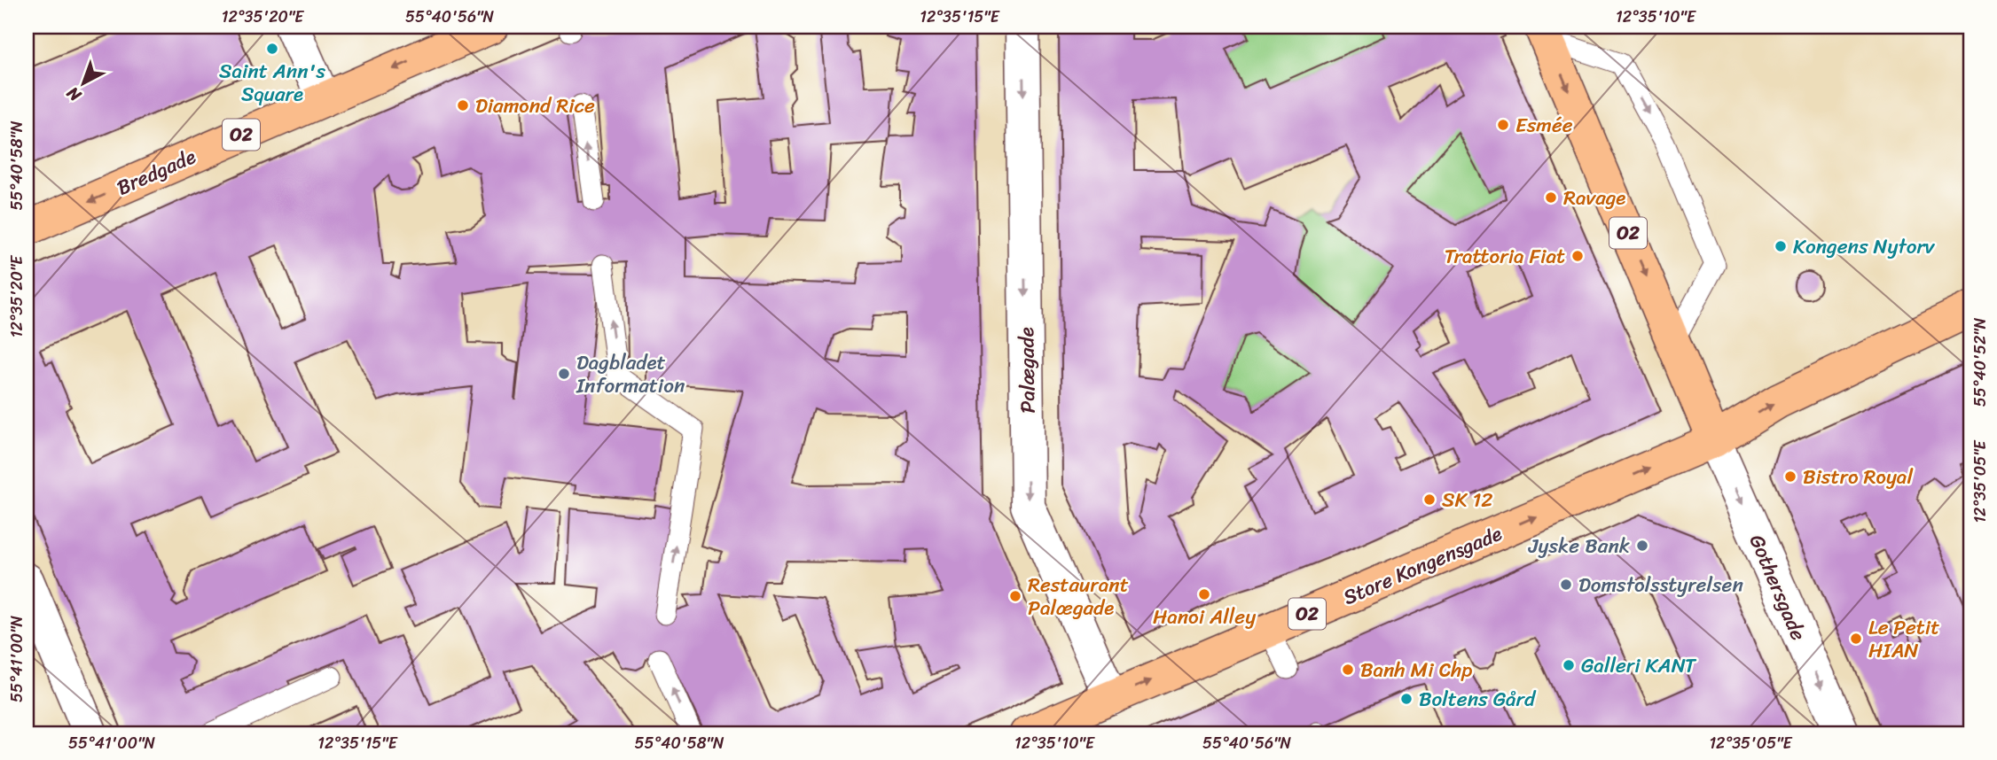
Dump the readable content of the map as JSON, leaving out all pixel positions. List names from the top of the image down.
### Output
{
  "streets": {
    "main road": ["O2", "Bredgade", "Store Kongensgade"],
    "street": ["Palægade", "Gothersgade"]
  },
  "crossings": [
    ["O2", "Store Kongensgade"],
    ["O2", "Gothersgade"],
    ["Palægade", "Store Kongensgade"],
    ["Store Kongensgade", "Gothersgade"]
  ],
  "one_way": [
    "Bredgade",
    "Palægade",
    "Store Kongensgade",
    "Gothersgade"
  ],
  "places": [
    "Saint Ann's Square",
    "Diamond Rice",
    "Esmée",
    "Ravage",
    "Kongens Nytorv",
    "Trattoria Fiat",
    "Dagbladet Information",
    "Bistro Royal",
    "SK 12",
    "Jyske Bank",
    "Domstolsstyrelsen",
    "Hanoi Alley",
    "Restaurant Palægade",
    "Le Petit HIAN",
    "Galleri KANT",
    "Banh Mi Chp",
    "Boltens Gård"
  ],
  "north": "bottom left",
  "coordinates": [
    "12°35'20\"E",
    "55°40'56\"N",
    "12°35'15\"E",
    "12°35'10\"E",
    "55°40'58\"N",
    "55°40'52\"N",
    "12°35'05\"E",
    "55°41'00\"N"
  ]
}
